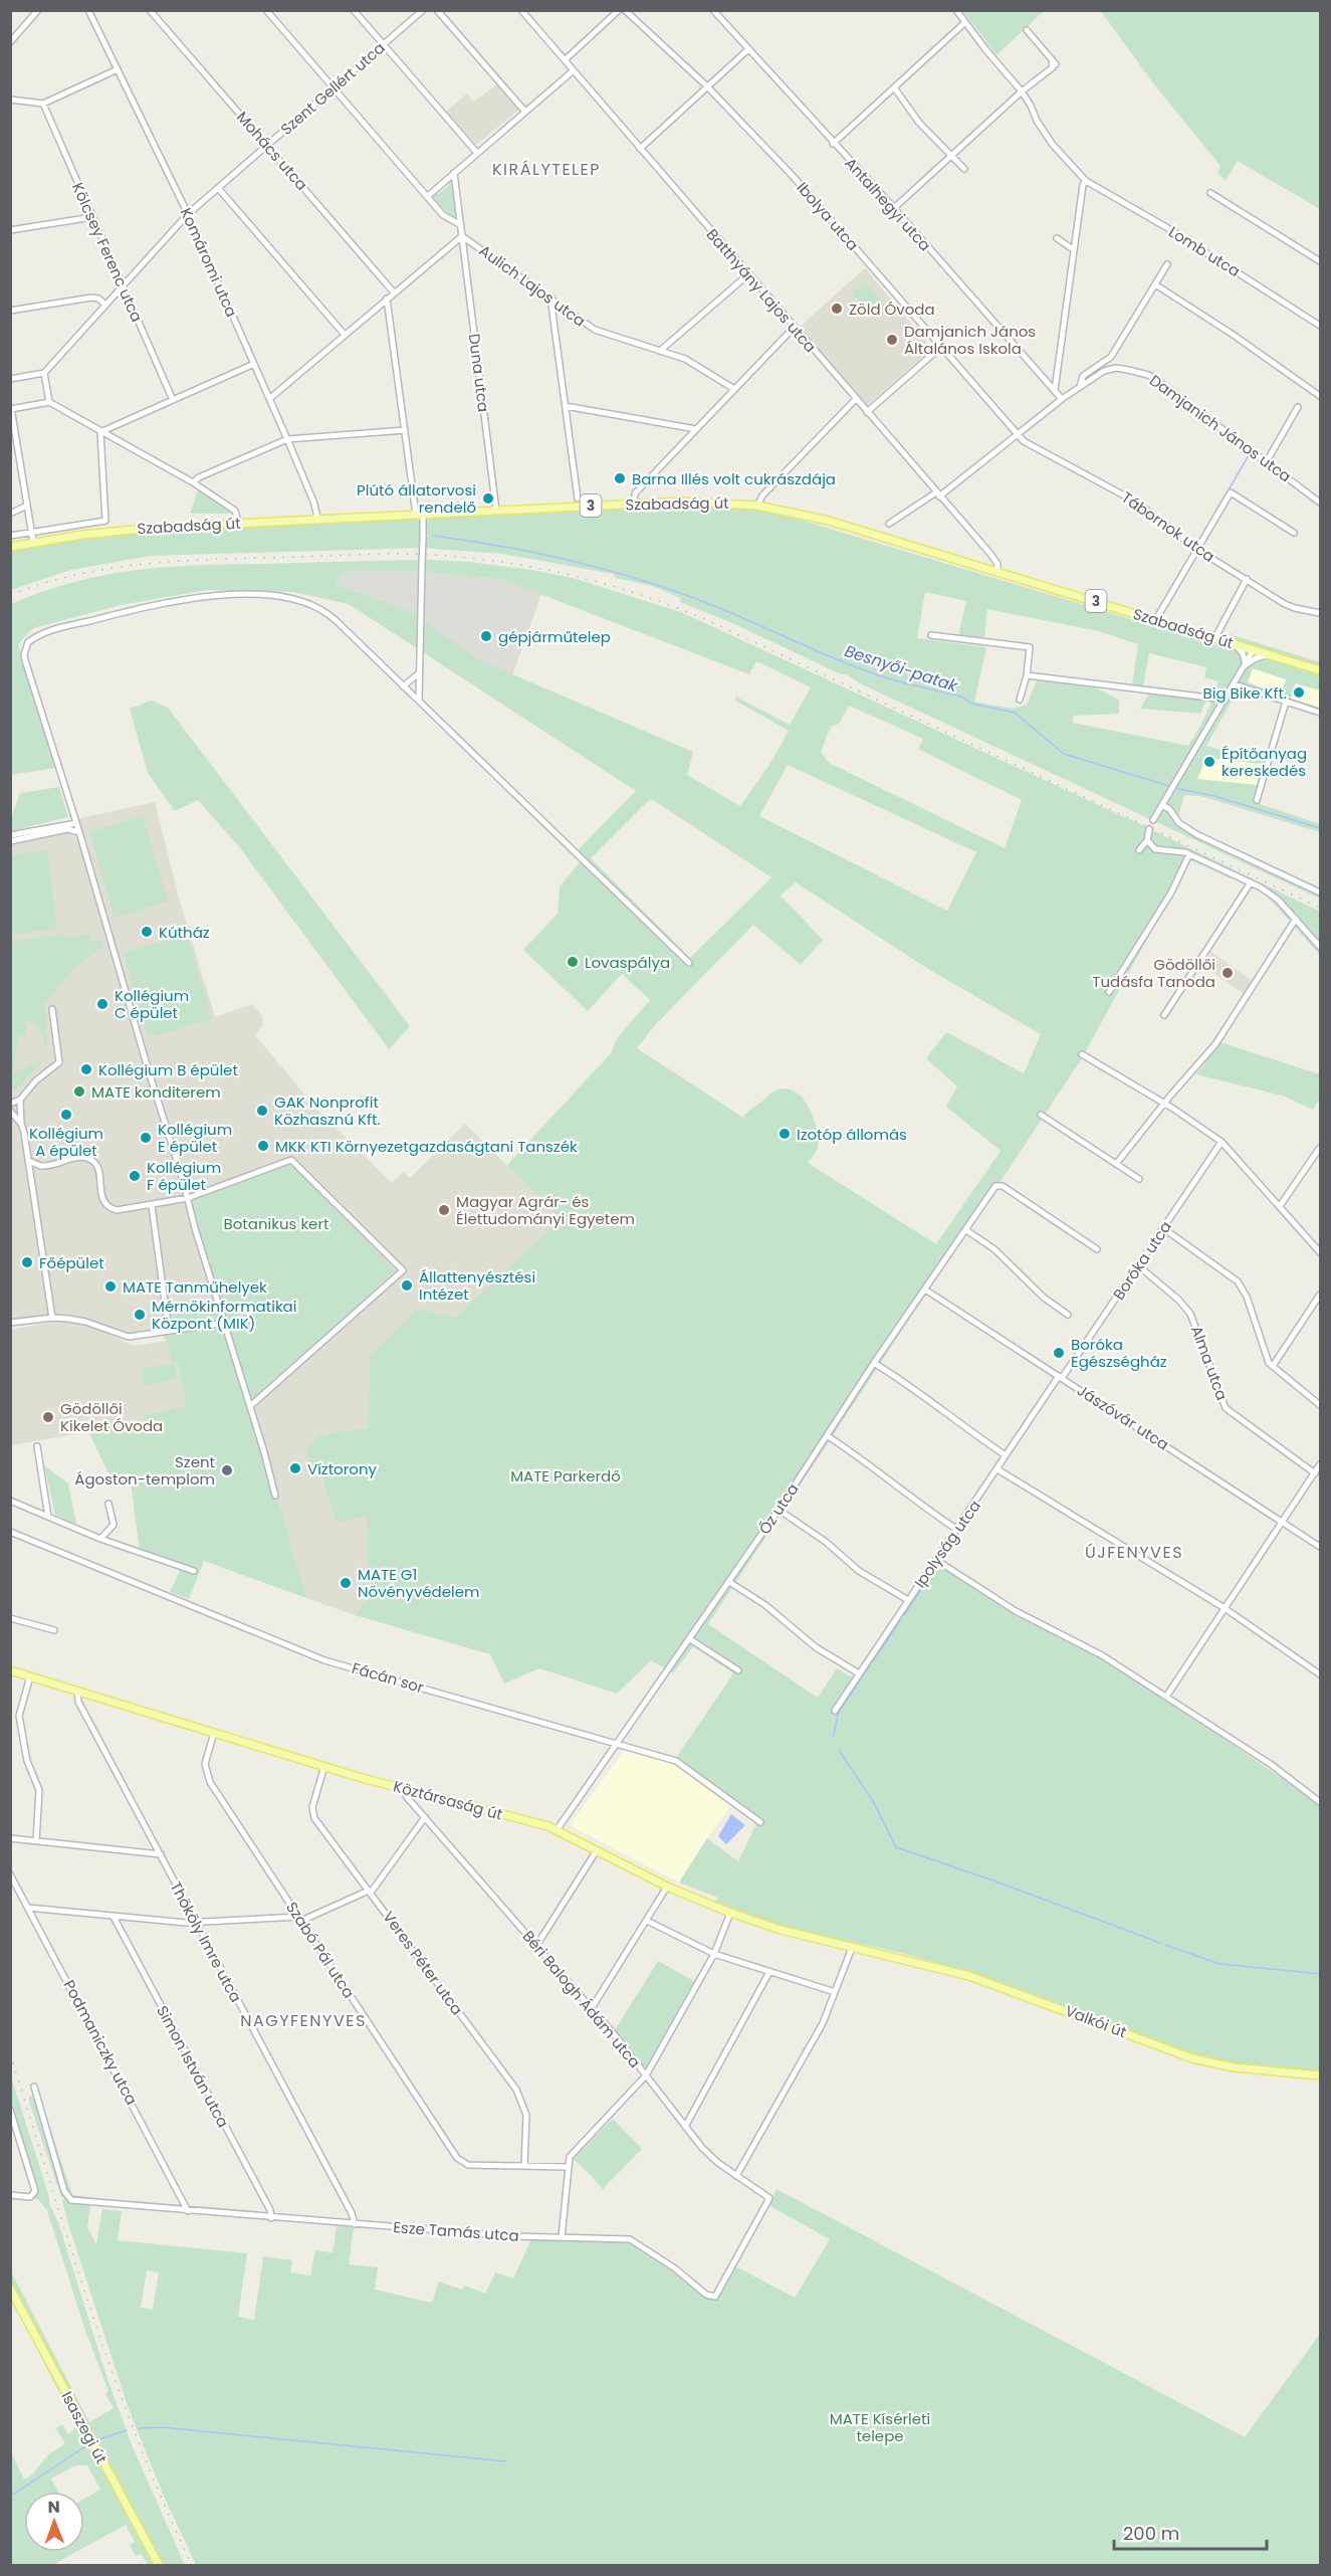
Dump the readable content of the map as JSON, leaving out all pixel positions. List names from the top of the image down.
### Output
{
  "streets": {
    "main road": [
      "Szabadság út",
      "3",
      "Köztársaság út",
      "Valkói út",
      "Isaszegi út"
    ],
    "street": [
      "Szent Gellért utca",
      "Mohács utca",
      "Antalhegyi utca",
      "Ibolya utca",
      "Lomb utca",
      "Kölcsey Ferenc utca",
      "Komáromi utca",
      "Aulich Lajos utca",
      "Batthyány Lajos utca",
      "Duna utca",
      "Damjanich János utca",
      "Tábornok utca",
      "Boróka utca",
      "Alma utca",
      "Jászóvár utca",
      "Őz utca",
      "Ipolyság utca",
      "Fácán sor",
      "Thököly Imre utca",
      "Szabó Pál utca",
      "Veres Péter utca",
      "Béri Balogh Ádám utca",
      "Podmaniczky utca",
      "Simon István utca",
      "Esze Tamás utca"
    ]
  },
  "crossings": [
    ["Szent Gellért utca", "Mohács utca"],
    ["Szent Gellért utca", "Kölcsey Ferenc utca"],
    ["Szent Gellért utca", "Komáromi utca"],
    ["Antalhegyi utca", "Damjanich János utca"],
    ["Ibolya utca", "Damjanich János utca"],
    ["Ibolya utca", "Tábornok utca"],
    ["Komáromi utca", "Szabadság út"],
    ["Aulich Lajos utca", "Duna utca"],
    ["Batthyány Lajos utca", "Damjanich János utca"],
    ["Batthyány Lajos utca", "Szabadság út"],
    ["Duna utca", "Szabadság út"],
    ["Damjanich János utca", "Tábornok utca"],
    ["Boróka utca", "Alma utca"],
    ["Boróka utca", "Jászóvár utca"],
    ["Boróka utca", "Ipolyság utca"],
    ["Jászóvár utca", "Őz utca"],
    ["Jászóvár utca", "Ipolyság utca"],
    ["Őz utca", "Fácán sor"],
    ["Őz utca", "Köztársaság út"],
    ["Köztársaság út", "Thököly Imre utca"],
    ["Köztársaság út", "Szabó Pál utca"],
    ["Köztársaság út", "Veres Péter utca"],
    ["Köztársaság út", "Béri Balogh Ádám utca"],
    ["Köztársaság út", "Valkói út"],
    ["Thököly Imre utca", "Esze Tamás utca"],
    ["Szabó Pál utca", "Veres Péter utca"],
    ["Béri Balogh Ádám utca", "Esze Tamás utca"],
    ["Podmaniczky utca", "Esze Tamás utca"],
    ["Simon István utca", "Esze Tamás utca"]
  ],
  "districts": ["KIRÁLYTELEP", "ÚJFENYVES", "NAGYFENYVES"],
  "water": ["Besnyői-patak"],
  "parks": ["Botanikus kert", "MATE Parkerdő", "MATE Kísérleti telepe"],
  "places": [
    "Zöld Óvoda",
    "Damjanich János Általános Iskola",
    "Barna Illés volt cukrászdája",
    "Plútó állatorvosi rendelő",
    "gépjárműtelep",
    "Big Bike Kft.",
    "Építőanyag kereskedés",
    "Kútház",
    "Lovaspálya",
    "Gödöllői Tudásfa Tanoda",
    "Kollégium C épület",
    "Kollégium B épület",
    "MATE konditerem",
    "GAK Nonprofit Közhasznú Kft.",
    "Kollégium A épület",
    "Izotóp állomás",
    "Kollégium E épület",
    "MKK KTI Környezetgazdaságtani Tanszék",
    "Kollégium F épület",
    "Magyar Agrár- és Élettudományi Egyetem",
    "Főépület",
    "Állattenyésztési Intézet",
    "MATE Tanműhelyek",
    "Mérnökinformatikai Központ (MIK)",
    "Boróka Egészségház",
    "Gödöllői Kikelet Óvoda",
    "Víztorony",
    "Szent Ágoston-templom",
    "MATE G1 Növényvédelem"
  ],
  "scale_bar": "200 m",
  "north": "top"
}
